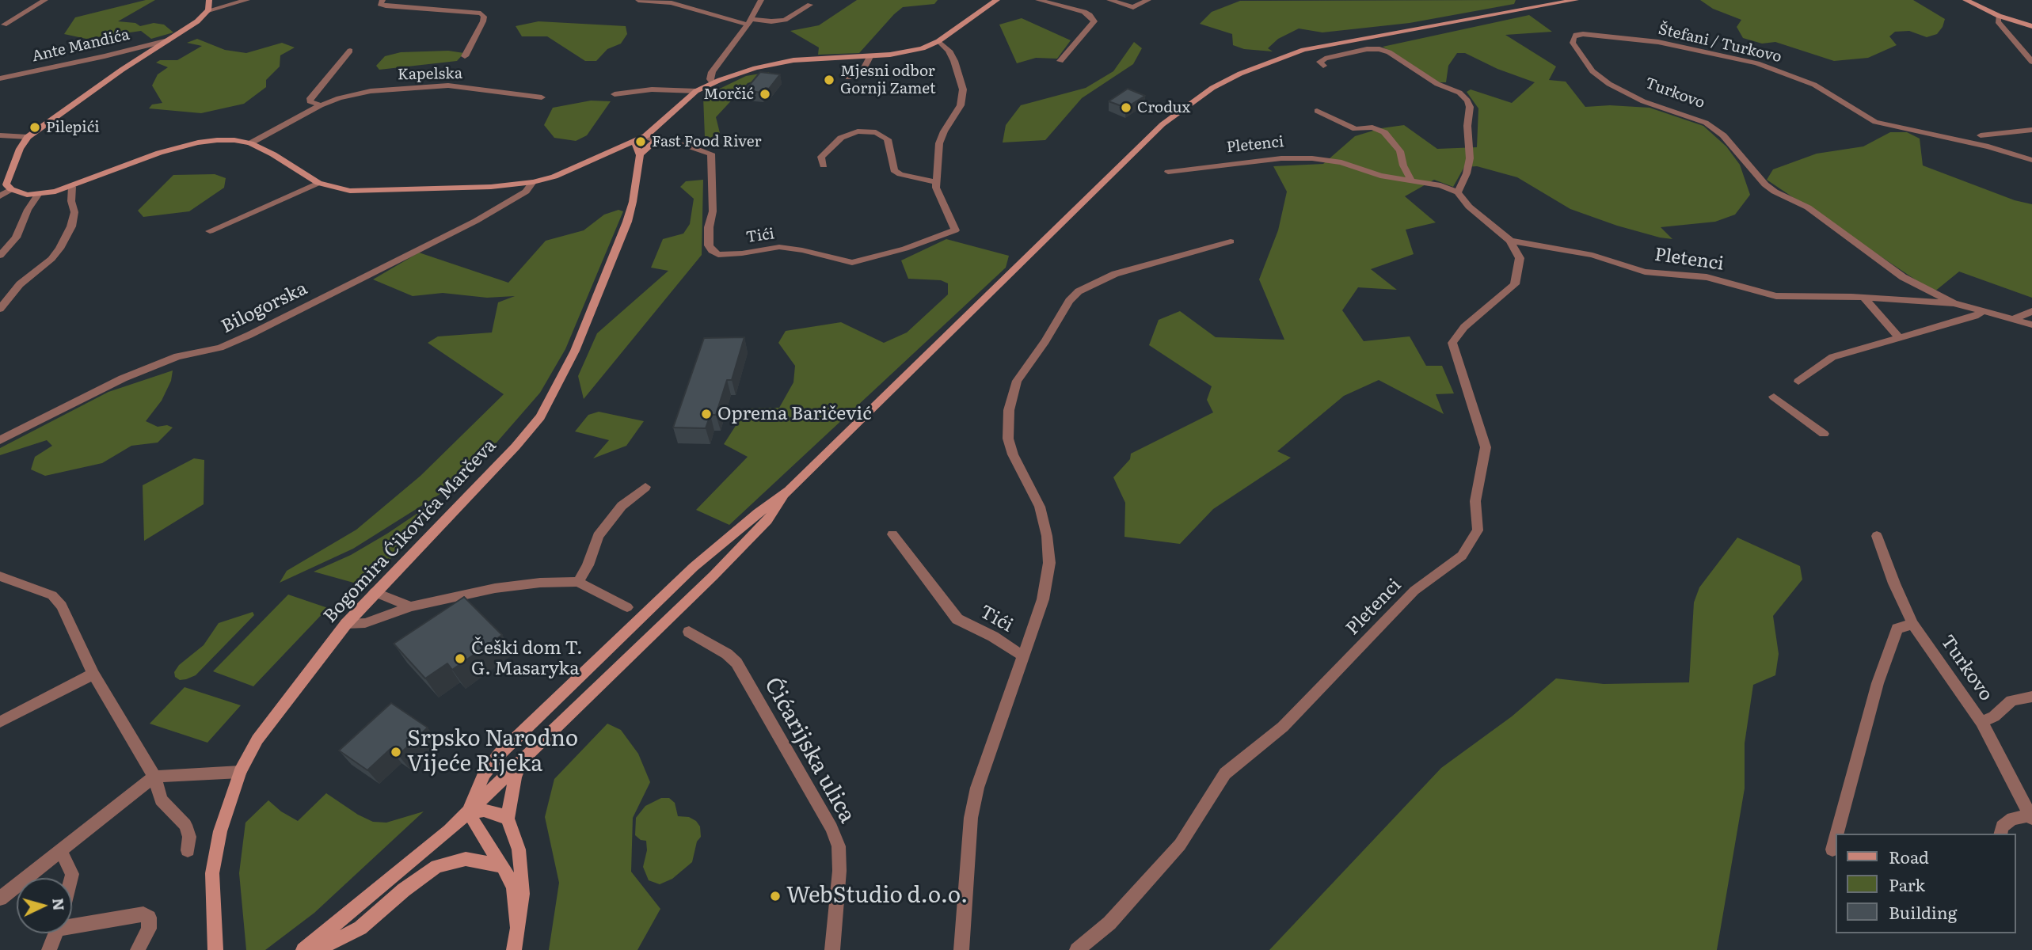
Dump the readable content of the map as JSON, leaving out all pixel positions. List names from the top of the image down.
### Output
{
  "streets": {
    "street": [
      "Štefani / Turkovo",
      "Ante Mandića",
      "Kapelska",
      "Turkovo",
      "Pletenci",
      "Tići",
      "Bilogorska",
      "Bogomira Ćikovića Marčeva",
      "Ćićarijska ulica"
    ]
  },
  "crossings": [
    ["Štefani / Turkovo", "Turkovo"],
    ["Turkovo", "Pletenci"]
  ],
  "places": [
    "Mjesni odbor Gornji Zamet",
    "Morčić",
    "Crodux",
    "Pilepići",
    "Fast Food River",
    "Oprema Baričević",
    "Češki dom T. G. Masaryka",
    "Srpsko Narodno Vijeće Rijeka",
    "WebStudio d.o.o."
  ],
  "legend": ["Road", "Park", "Building"],
  "north": "right"
}
